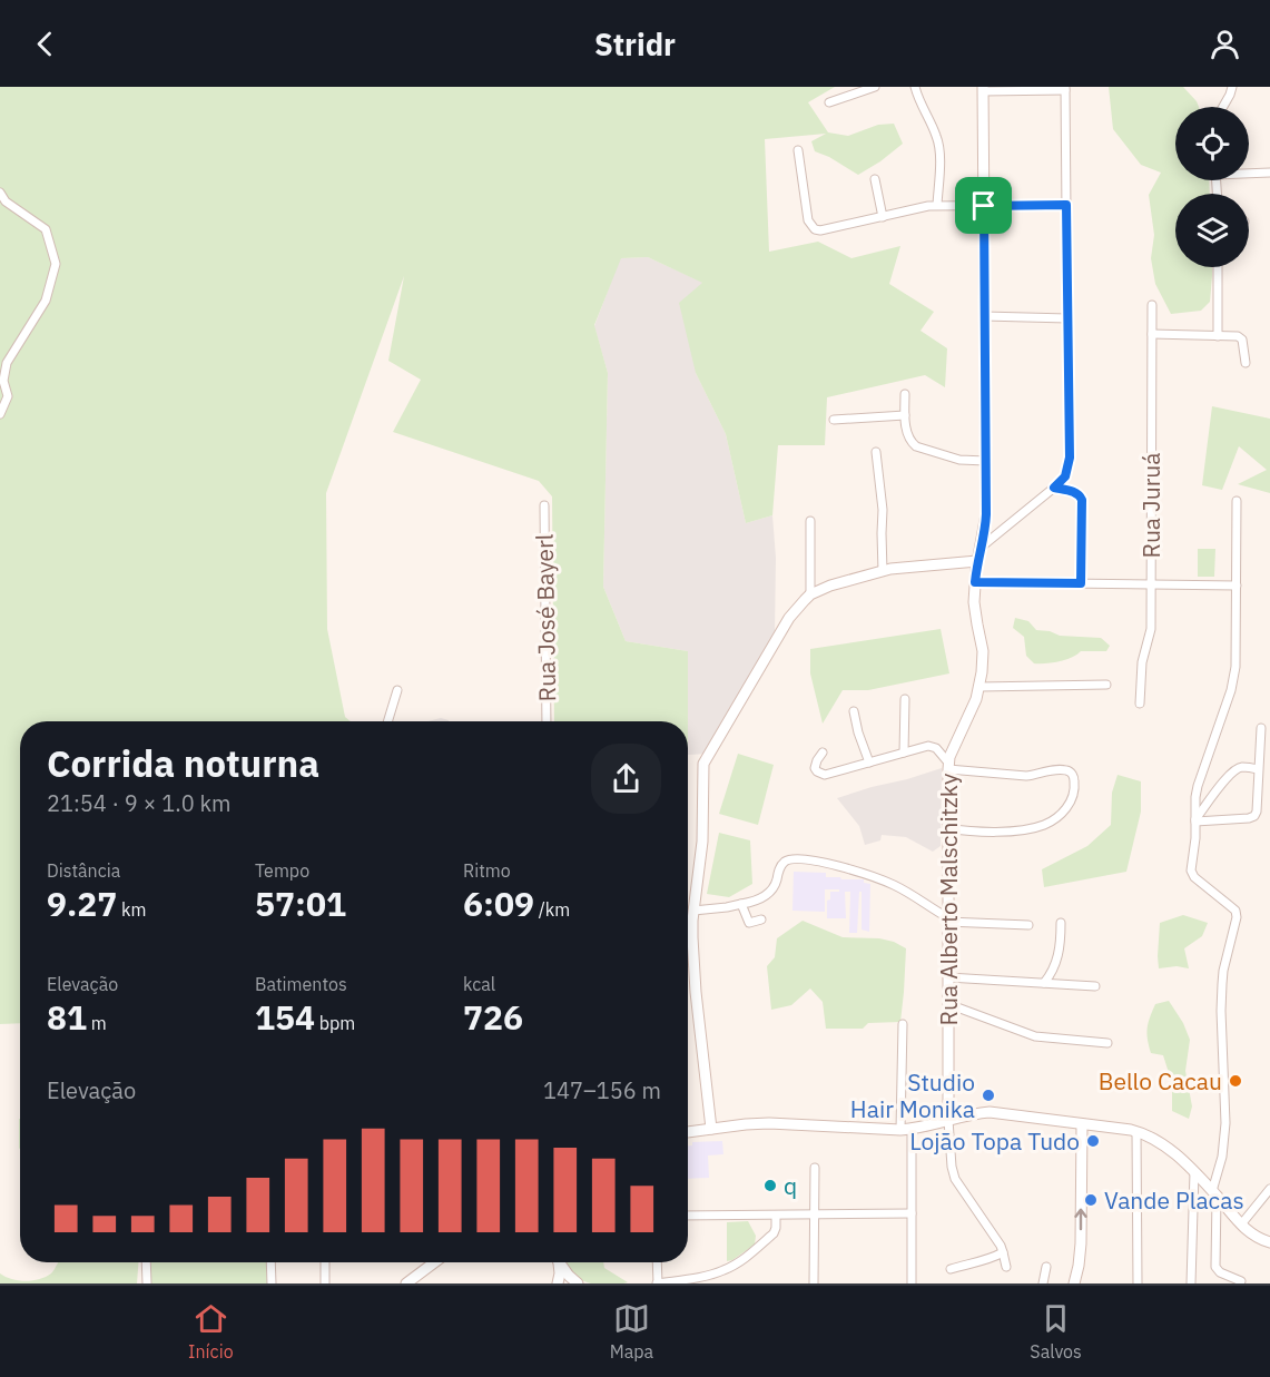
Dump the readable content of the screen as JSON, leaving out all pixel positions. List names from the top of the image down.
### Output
{
  "streets": {
    "street": ["Rua Juruá", "Rua José Bayerl", "Rua Alberto Malschitzky"]
  },
  "places": [
    "Bello Cacau",
    "Studio Hair Monika",
    "Lojão Topa Tudo",
    "q",
    "Vande Placas"
  ],
  "page": {
    "header": "Stridr",
    "heading": ["Corrida noturna", "21:54 · 9 × 1.0 km"],
    "stats": [
      ["Distância", "9.27 km"],
      ["Tempo", "57:01"],
      ["Ritmo", "6:09 /km"],
      ["Elevação", "81 m"],
      ["Batimentos", "154 bpm"],
      ["kcal", "726"]
    ],
    "chart": ["Elevação", "147–156 m"],
    "tabs": ["Início", "Mapa", "Salvos"]
  }
}
